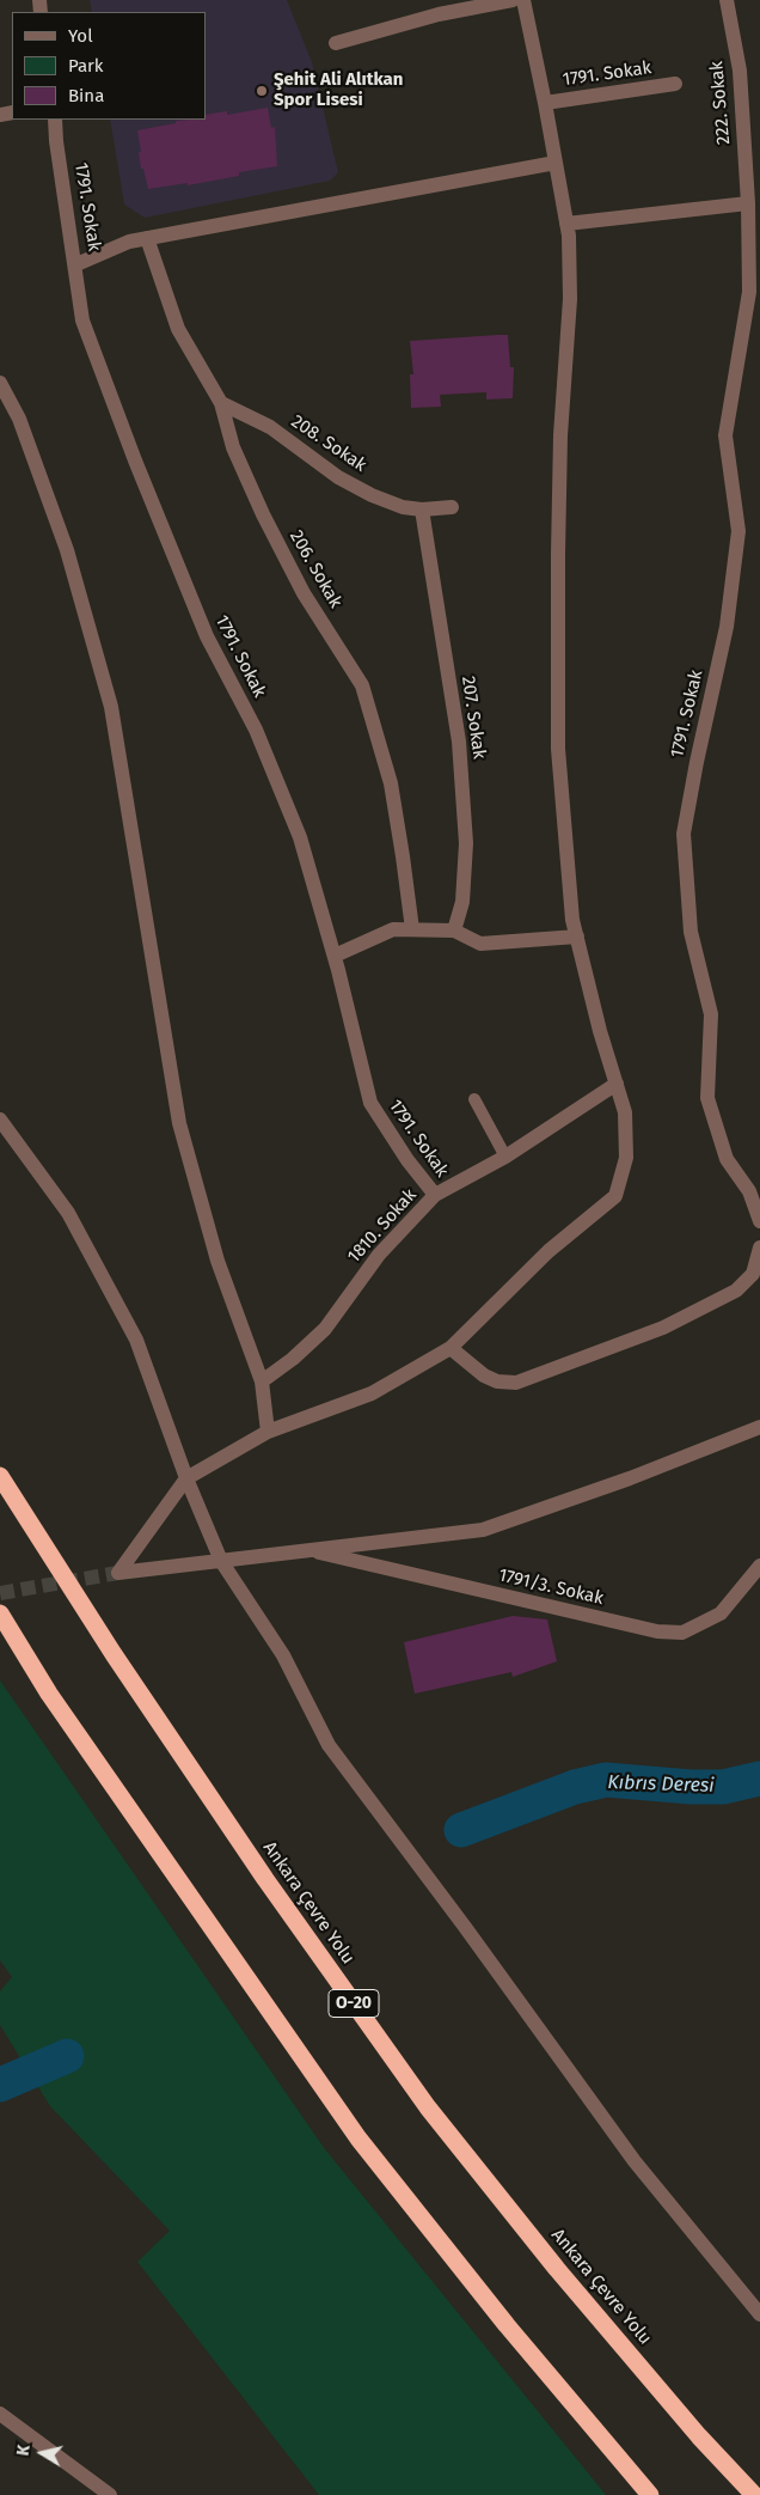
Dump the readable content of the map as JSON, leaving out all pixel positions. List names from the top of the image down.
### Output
{
  "streets": {
    "highway": ["Ankara Çevre Yolu", "O-20"],
    "street": [
      "1791. Sokak",
      "222. Sokak",
      "208. Sokak",
      "206. Sokak",
      "207. Sokak",
      "1810. Sokak",
      "1791/3. Sokak"
    ]
  },
  "crossings": [
    ["1791. Sokak", "222. Sokak"],
    ["1791. Sokak", "1810. Sokak"],
    ["208. Sokak", "206. Sokak"],
    ["208. Sokak", "207. Sokak"]
  ],
  "water": ["Kıbrıs Deresi"],
  "places": ["Şehit Ali Alıtkan Spor Lisesi"],
  "legend": ["Yol", "Park", "Bina"],
  "north": "left"
}
